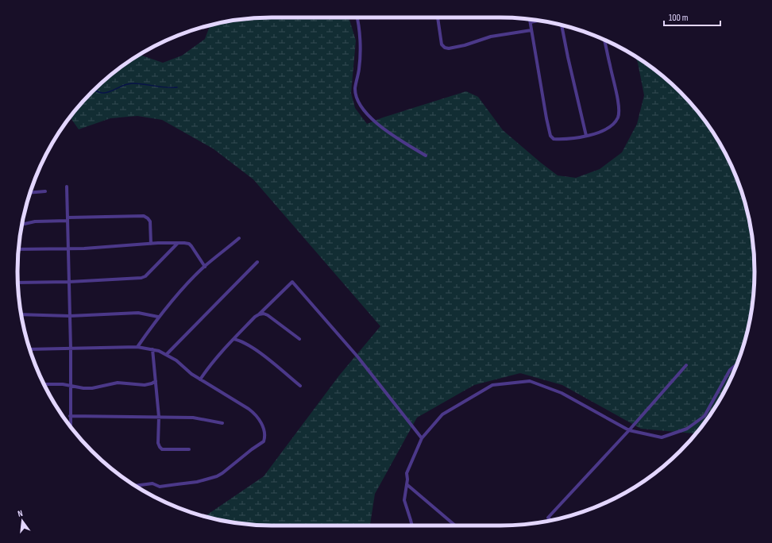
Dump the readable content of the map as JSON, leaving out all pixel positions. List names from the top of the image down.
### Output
{
  "scale_bar": "100 m",
  "north": "top"
}
